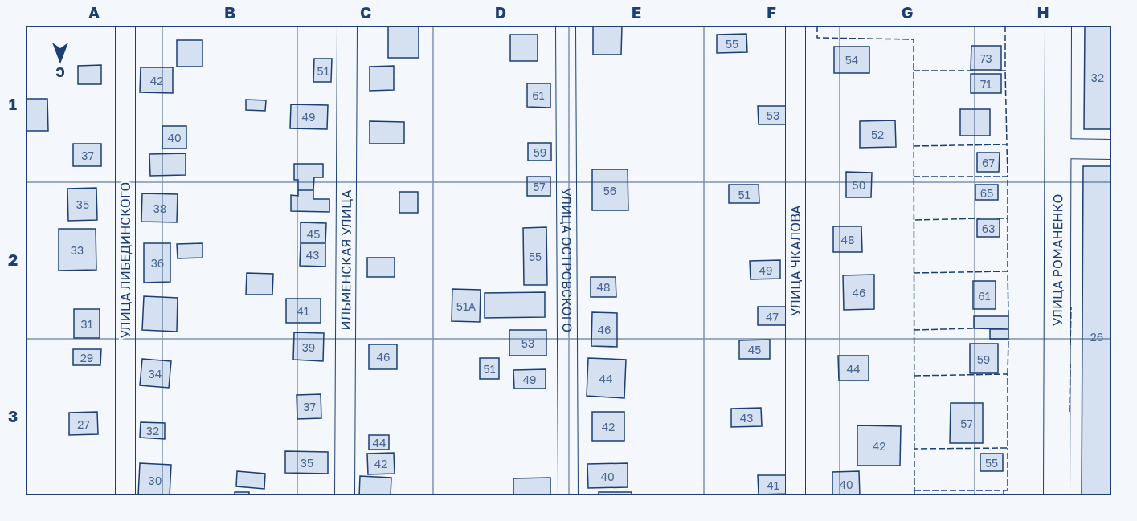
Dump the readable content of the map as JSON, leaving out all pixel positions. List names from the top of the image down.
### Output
{
  "streets": {
    "main road": ["УЛИЦА РОМАНЕНКО"],
    "street": [
      "УЛИЦА ЛИБЕДИНСКОГО",
      "ИЛЬМЕНСКАЯ УЛИЦА",
      "УЛИЦА ОСТРОВСКОГО",
      "УЛИЦА ЧКАЛОВА"
    ]
  },
  "house_numbers": [
    "55",
    "73",
    "54",
    "51",
    "32",
    "42",
    "71",
    "61",
    "53",
    "49",
    "52",
    "40",
    "59",
    "37",
    "67",
    "50",
    "57",
    "56",
    "65",
    "51",
    "35",
    "38",
    "63",
    "45",
    "48",
    "33",
    "43",
    "55",
    "36",
    "49",
    "48",
    "46",
    "61",
    "51А",
    "41",
    "47",
    "31",
    "46",
    "26",
    "53",
    "39",
    "45",
    "46",
    "29",
    "59",
    "51",
    "44",
    "34",
    "44",
    "49",
    "37",
    "43",
    "57",
    "27",
    "42",
    "32",
    "44",
    "42",
    "35",
    "55",
    "42",
    "40",
    "30",
    "40",
    "41"
  ],
  "north": "bottom",
  "grid": {
    "columns": [
      "A",
      "B",
      "C",
      "D",
      "E",
      "F",
      "G",
      "H"
    ],
    "rows": ["1", "2", "3"]
  }
}
